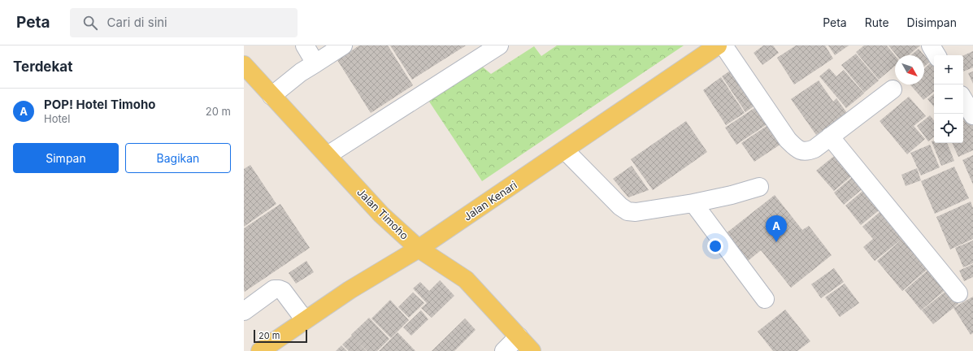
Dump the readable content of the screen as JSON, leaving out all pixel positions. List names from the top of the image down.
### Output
{
  "streets": {
    "main road": ["Jalan Kenari", "Jalan Timoho"]
  },
  "crossings": [
    ["Jalan Kenari", "Jalan Timoho"]
  ],
  "scale_bar": "20 m",
  "north": "bottom right",
  "page": {
    "header": "Peta",
    "search": "Cari di sini",
    "nav": ["Peta", "Rute", "Disimpan"],
    "heading": "Terdekat",
    "map_buttons": ["+", "−"],
    "list": [
      {
        "mark": "A",
        "name": "POP! Hotel Timoho",
        "note": "Hotel",
        "value": "20 m"
      }
    ],
    "buttons": ["Simpan", "Bagikan"],
    "pins": "A",
    "scale": "20 m"
  }
}
